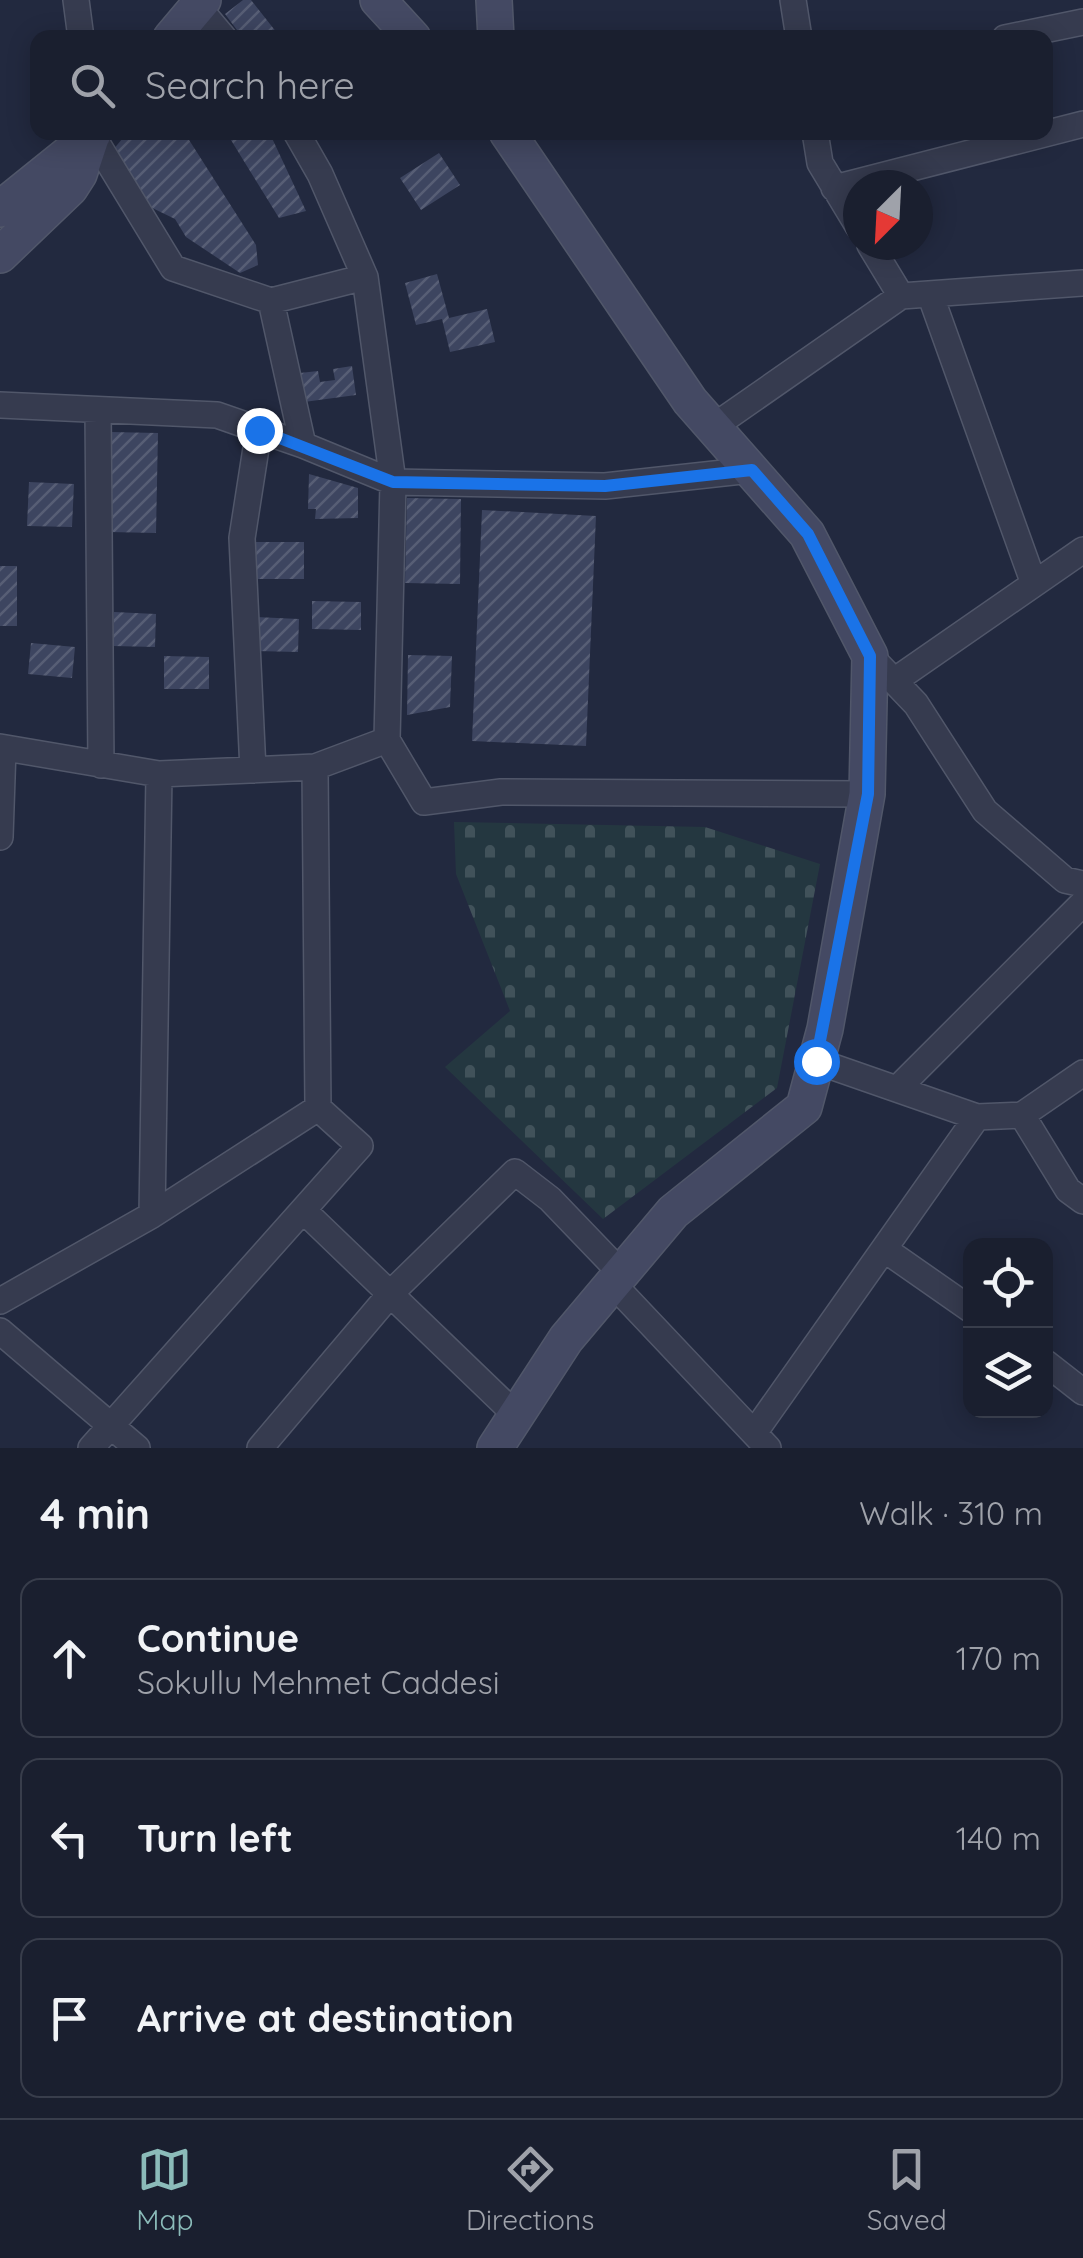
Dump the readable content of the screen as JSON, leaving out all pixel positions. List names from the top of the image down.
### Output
{
  "north": "bottom left",
  "page": {
    "search": "Search here",
    "heading": ["4 min", "Walk · 310 m"],
    "list": [
      ["Continue", "Sokullu Mehmet Caddesi", "170 m"],
      ["Turn left", "140 m"],
      "Arrive at destination"
    ],
    "nav": ["Map", "Directions", "Saved"]
  }
}
